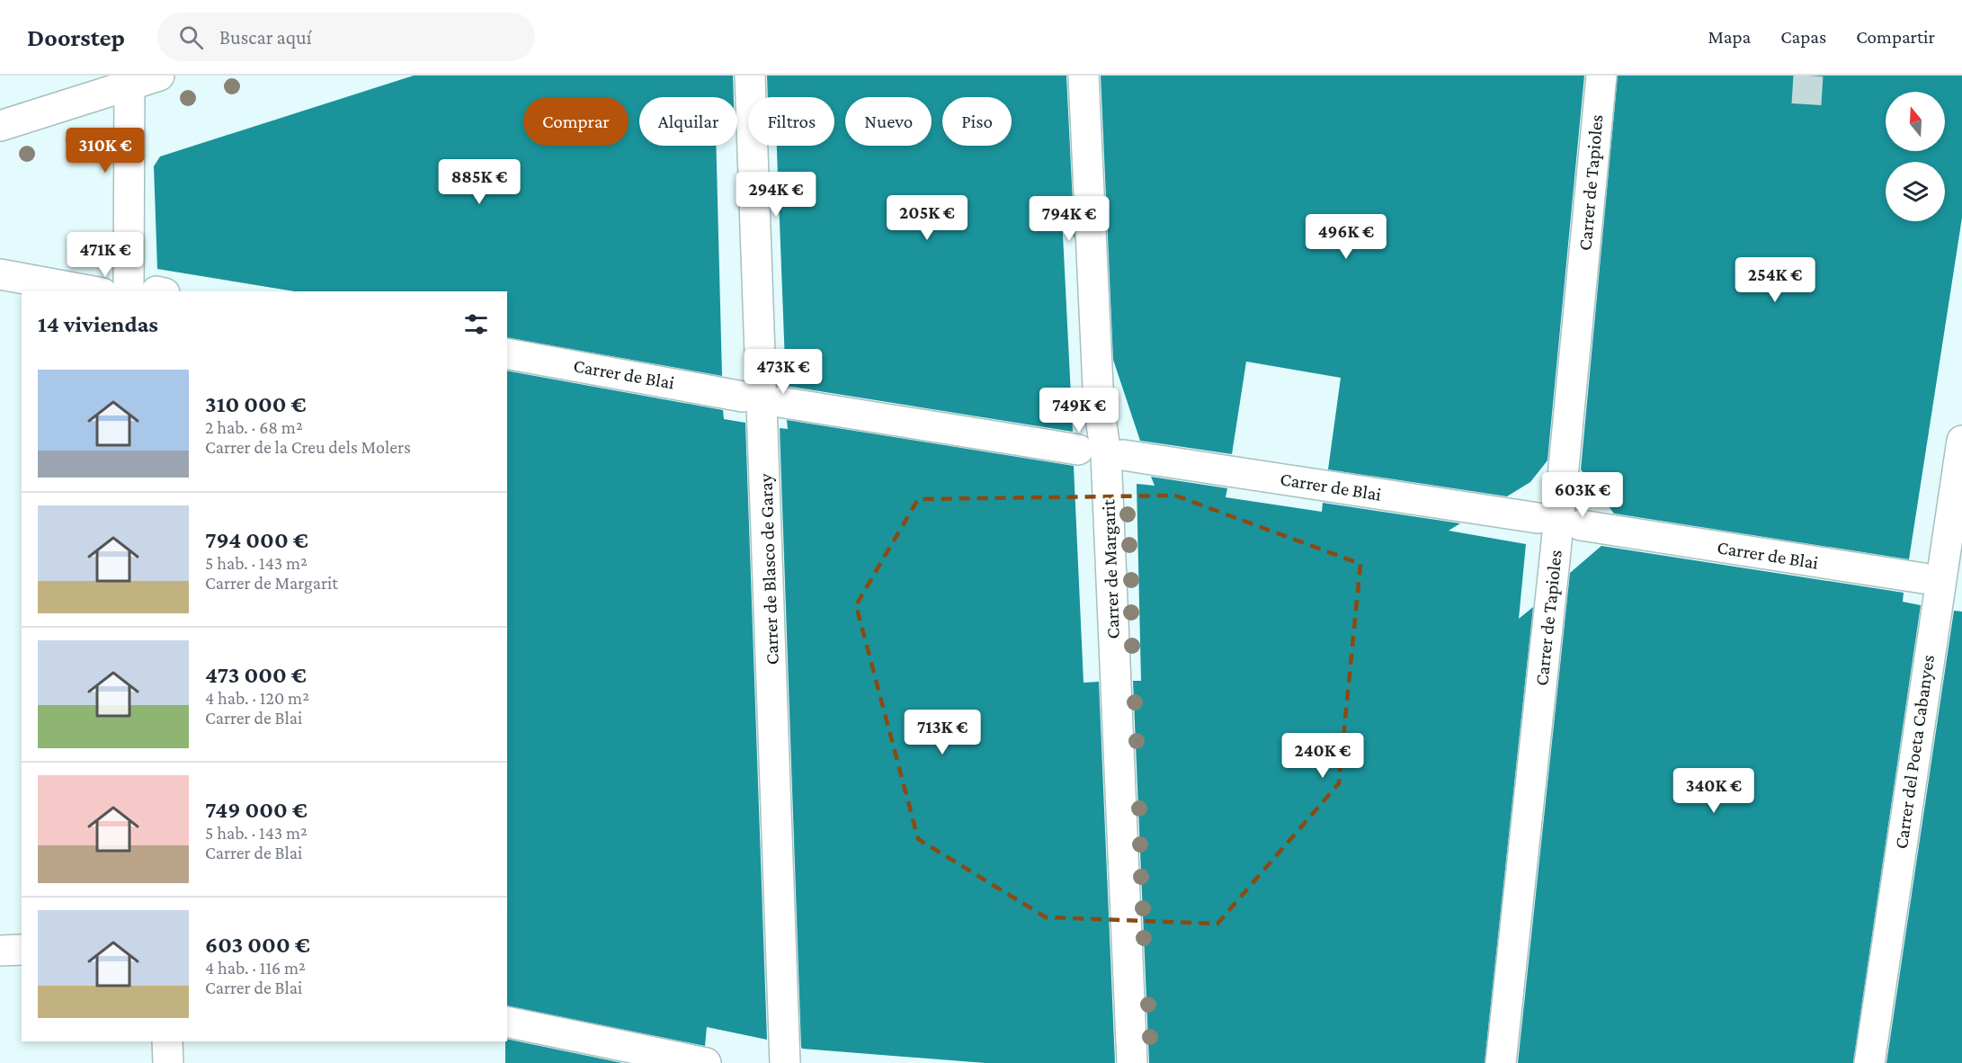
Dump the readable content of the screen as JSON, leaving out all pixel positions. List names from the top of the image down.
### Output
{
  "streets": {
    "street": [
      "Carrer de Tapioles",
      "Carrer de Blai",
      "Carrer de Blasco de Garay",
      "Carrer de Margarit",
      "Carrer del Poeta Cabanyes"
    ]
  },
  "north": "top",
  "page": {
    "header": "Doorstep",
    "search": "Buscar aquí",
    "nav": ["Mapa", "Capas", "Compartir"],
    "chip": [
      "Comprar",
      "Alquilar",
      "Filtros",
      "Nuevo",
      "Piso"
    ],
    "price": [
      "310K €",
      "885K €",
      "294K €",
      "205K €",
      "794K €",
      "496K €",
      "471K €",
      "254K €",
      "473K €",
      "749K €",
      "603K €",
      "713K €",
      "240K €",
      "340K €"
    ],
    "heading": "14 viviendas",
    "list": [
      {
        "name": "310 000 €",
        "note": "2 hab. · 68 m² · Carrer de la Creu dels Molers"
      },
      {
        "name": "794 000 €",
        "note": "5 hab. · 143 m² · Carrer de Margarit"
      },
      {
        "name": "473 000 €",
        "note": "4 hab. · 120 m² · Carrer de Blai"
      },
      {
        "name": "749 000 €",
        "note": "5 hab. · 143 m² · Carrer de Blai"
      },
      {
        "name": "603 000 €",
        "note": "4 hab. · 116 m² · Carrer de Blai"
      }
    ]
  }
}
